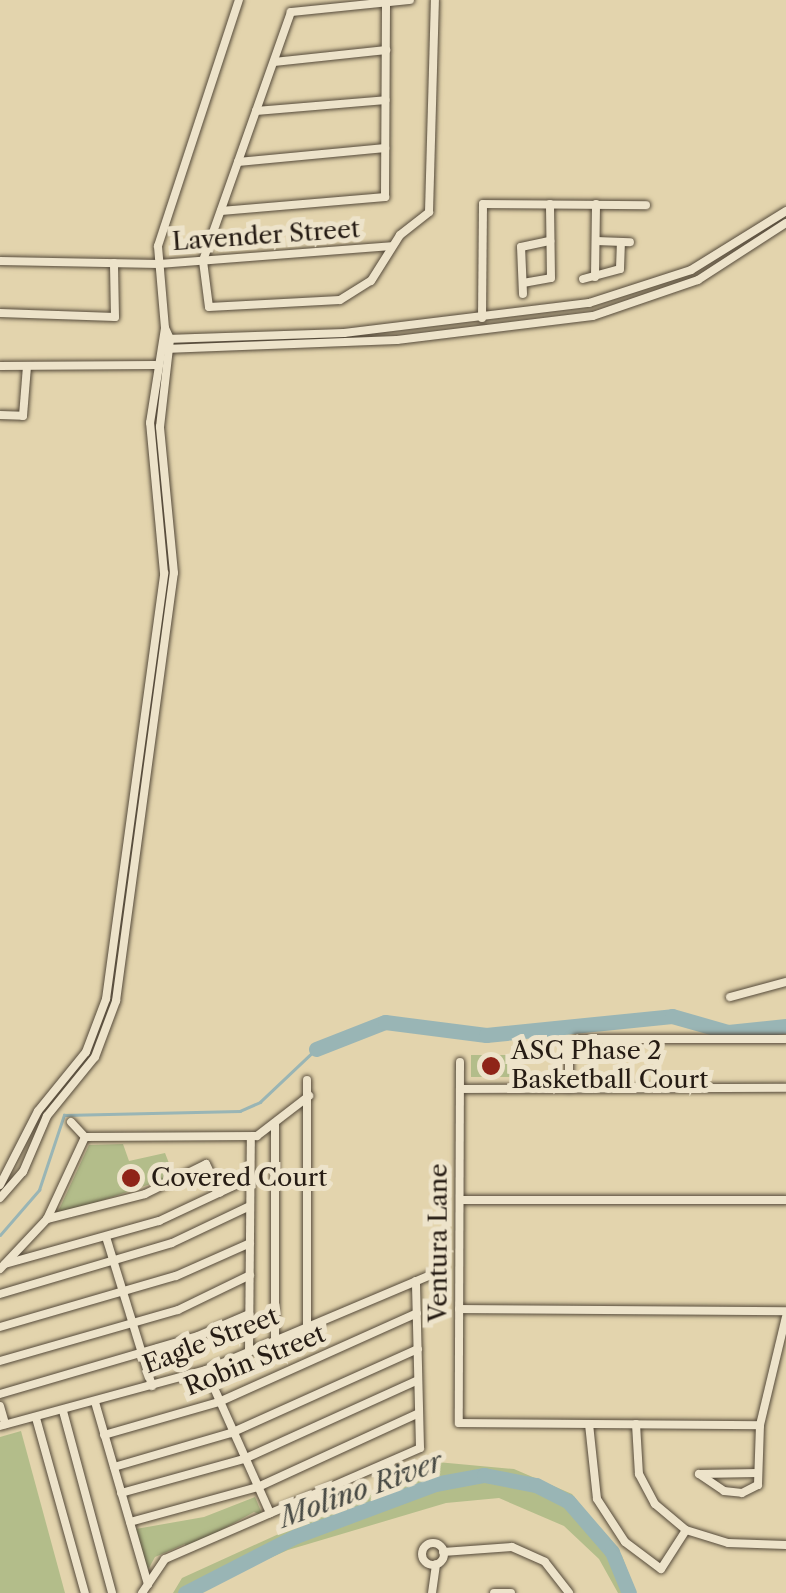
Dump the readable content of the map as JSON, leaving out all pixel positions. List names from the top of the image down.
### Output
{
  "streets": {
    "street": [
      "Lavender Street",
      "Ventura Lane",
      "Eagle Street",
      "Robin Street"
    ]
  },
  "water": ["Molino River"],
  "places": ["ASC Phase 2 Basketball Court", "Covered Court"]
}
